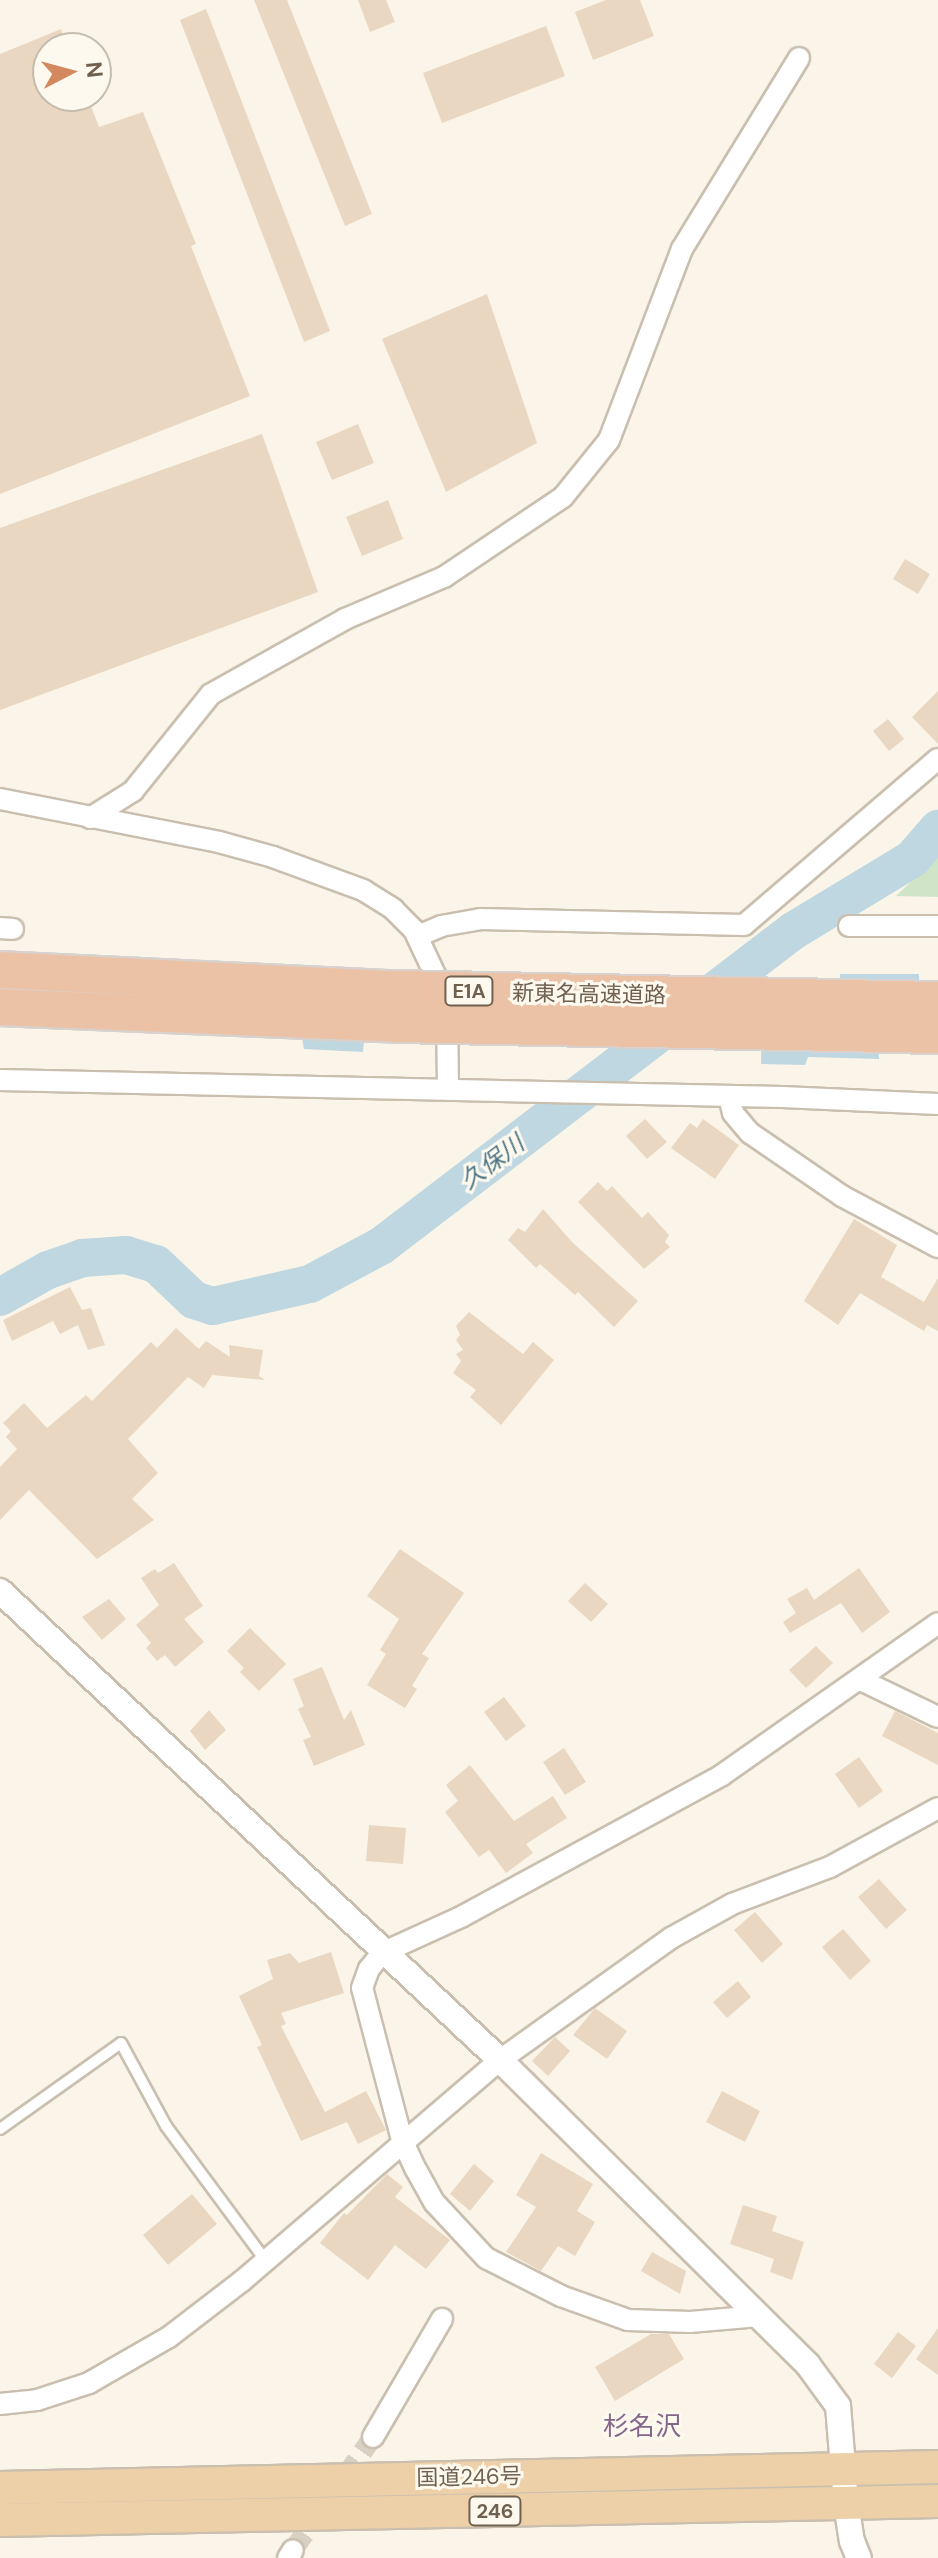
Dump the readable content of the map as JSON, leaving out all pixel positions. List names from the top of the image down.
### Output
{
  "streets": {
    "highway": [
      "E1A",
      "新東名高速道路",
      "国道246号",
      "246"
    ]
  },
  "districts": ["杉名沢"],
  "water": ["久保川"],
  "north": "right"
}
